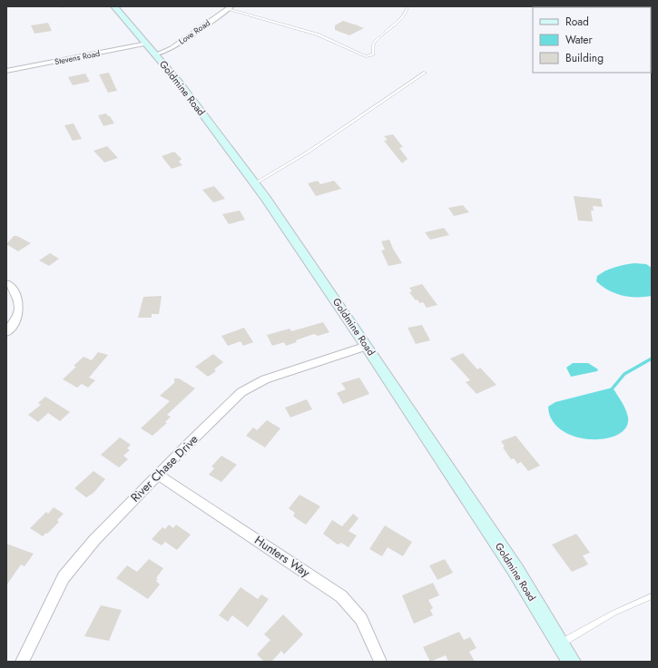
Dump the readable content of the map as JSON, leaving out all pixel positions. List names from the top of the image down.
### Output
{
  "streets": {
    "main road": ["Goldmine Road"],
    "street": [
      "Love Road",
      "Stevens Road",
      "River Chase Drive",
      "Hunters Way"
    ]
  },
  "crossings": [
    ["Love Road", "Goldmine Road"],
    ["Stevens Road", "Goldmine Road"],
    ["Goldmine Road", "River Chase Drive"],
    ["River Chase Drive", "Hunters Way"]
  ],
  "legend": ["Road", "Water", "Building"]
}
